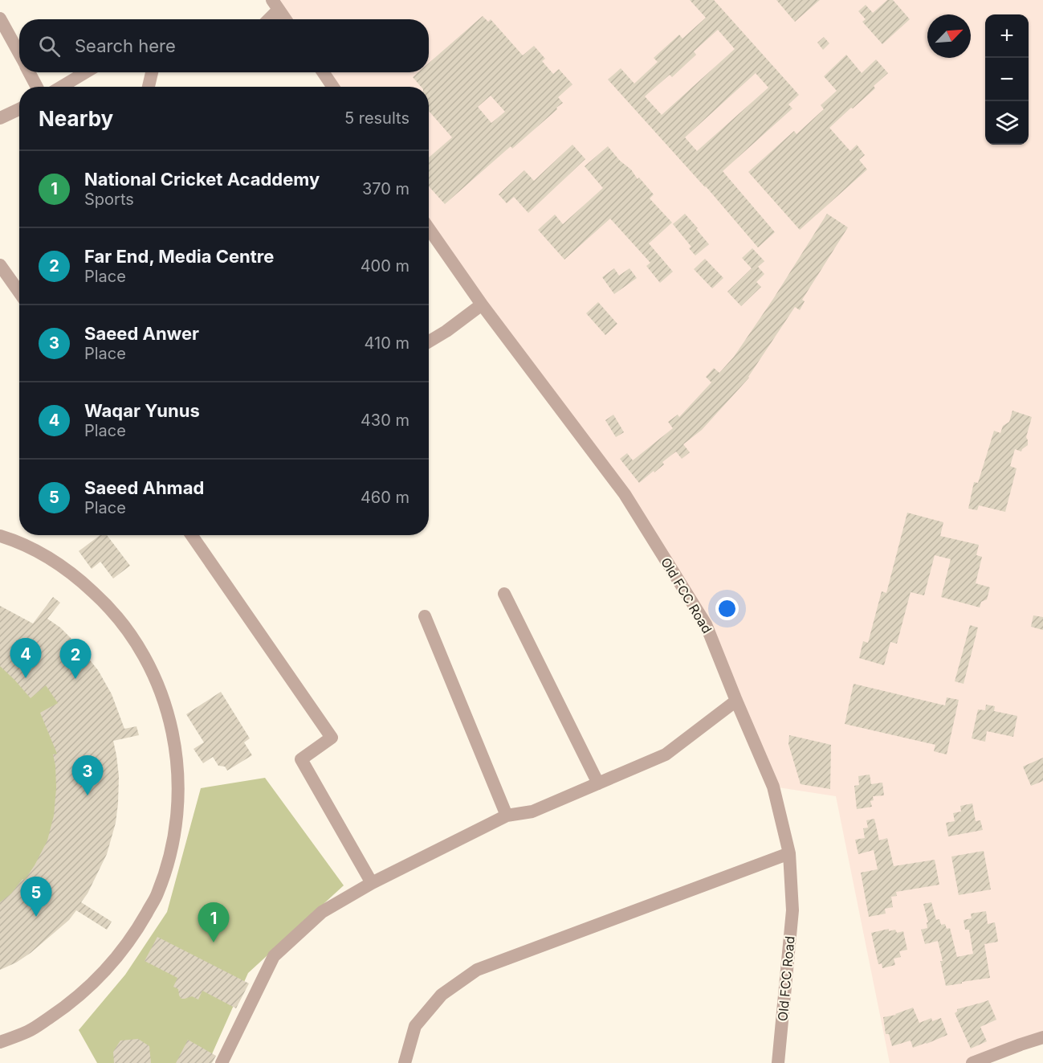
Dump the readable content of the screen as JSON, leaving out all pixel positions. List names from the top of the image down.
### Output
{
  "streets": {
    "street": ["Old FCC Road"]
  },
  "north": "top right",
  "page": {
    "map_buttons": ["+", "−"],
    "search": "Search here",
    "heading": ["Nearby", "5 results"],
    "list": [
      {
        "mark": "1",
        "name": "National Cricket Acaddemy",
        "note": "Sports",
        "value": "370 m"
      },
      {
        "mark": "2",
        "name": "Far End, Media Centre",
        "note": "Place",
        "value": "400 m"
      },
      {
        "mark": "3",
        "name": "Saeed Anwer",
        "note": "Place",
        "value": "410 m"
      },
      {
        "mark": "4",
        "name": "Waqar Yunus",
        "note": "Place",
        "value": "430 m"
      },
      {
        "mark": "5",
        "name": "Saeed Ahmad",
        "note": "Place",
        "value": "460 m"
      }
    ],
    "pins": [
      "4",
      "2",
      "3",
      "5",
      "1"
    ]
  }
}
